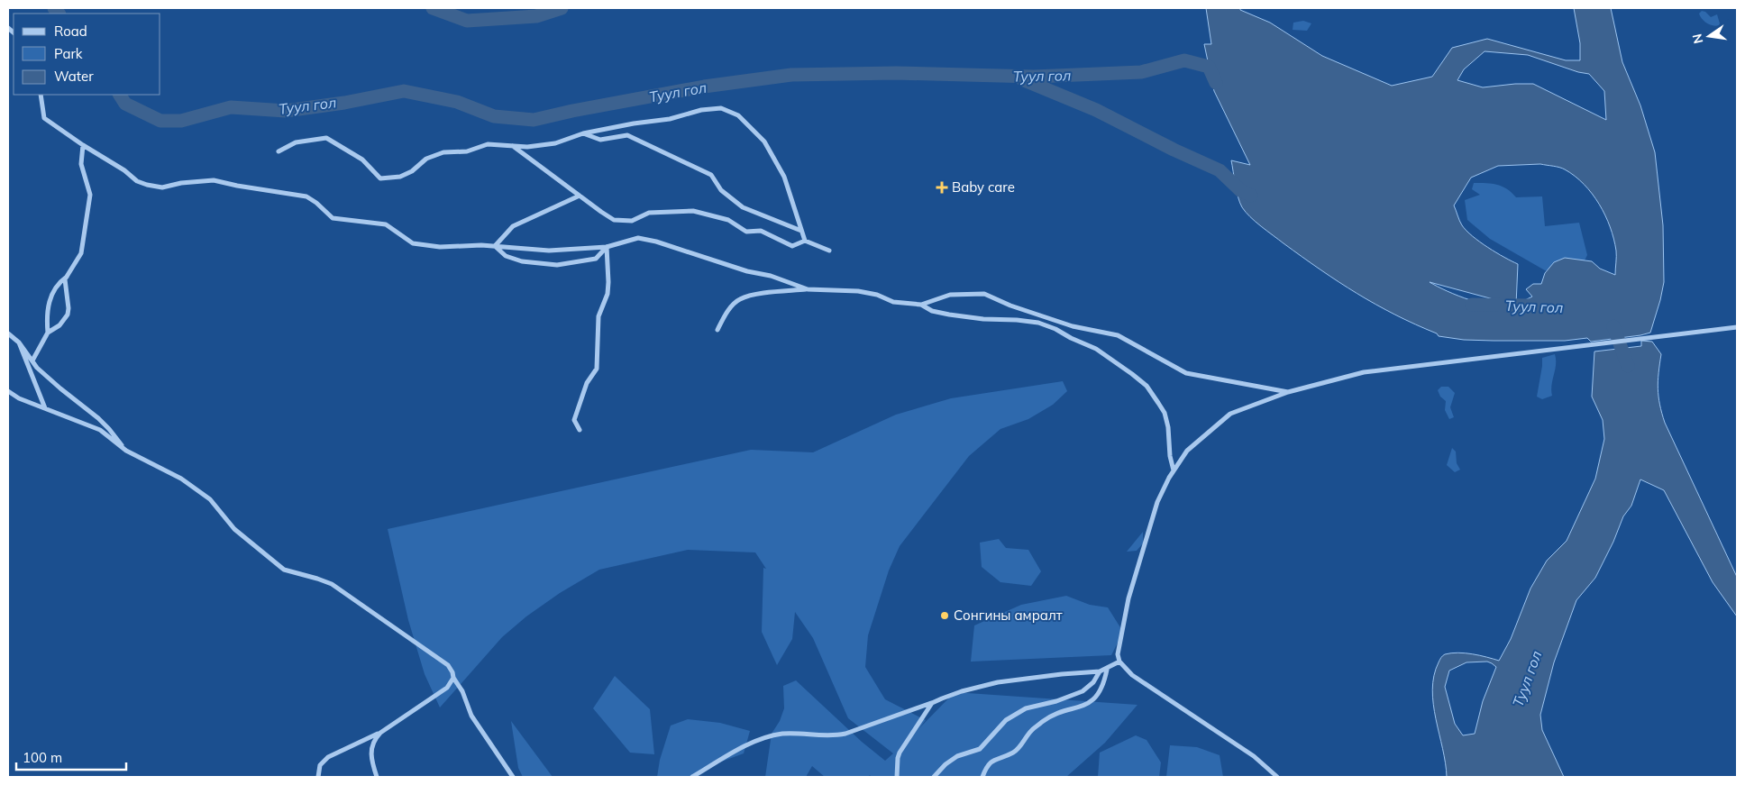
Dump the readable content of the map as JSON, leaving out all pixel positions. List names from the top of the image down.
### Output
{
  "water": ["Туул гол"],
  "places": {
    "health": ["Baby care"],
    "other": ["Сонгины амралт"]
  },
  "legend": ["Road", "Park", "Water"],
  "scale_bar": "100 m",
  "north": "left"
}
